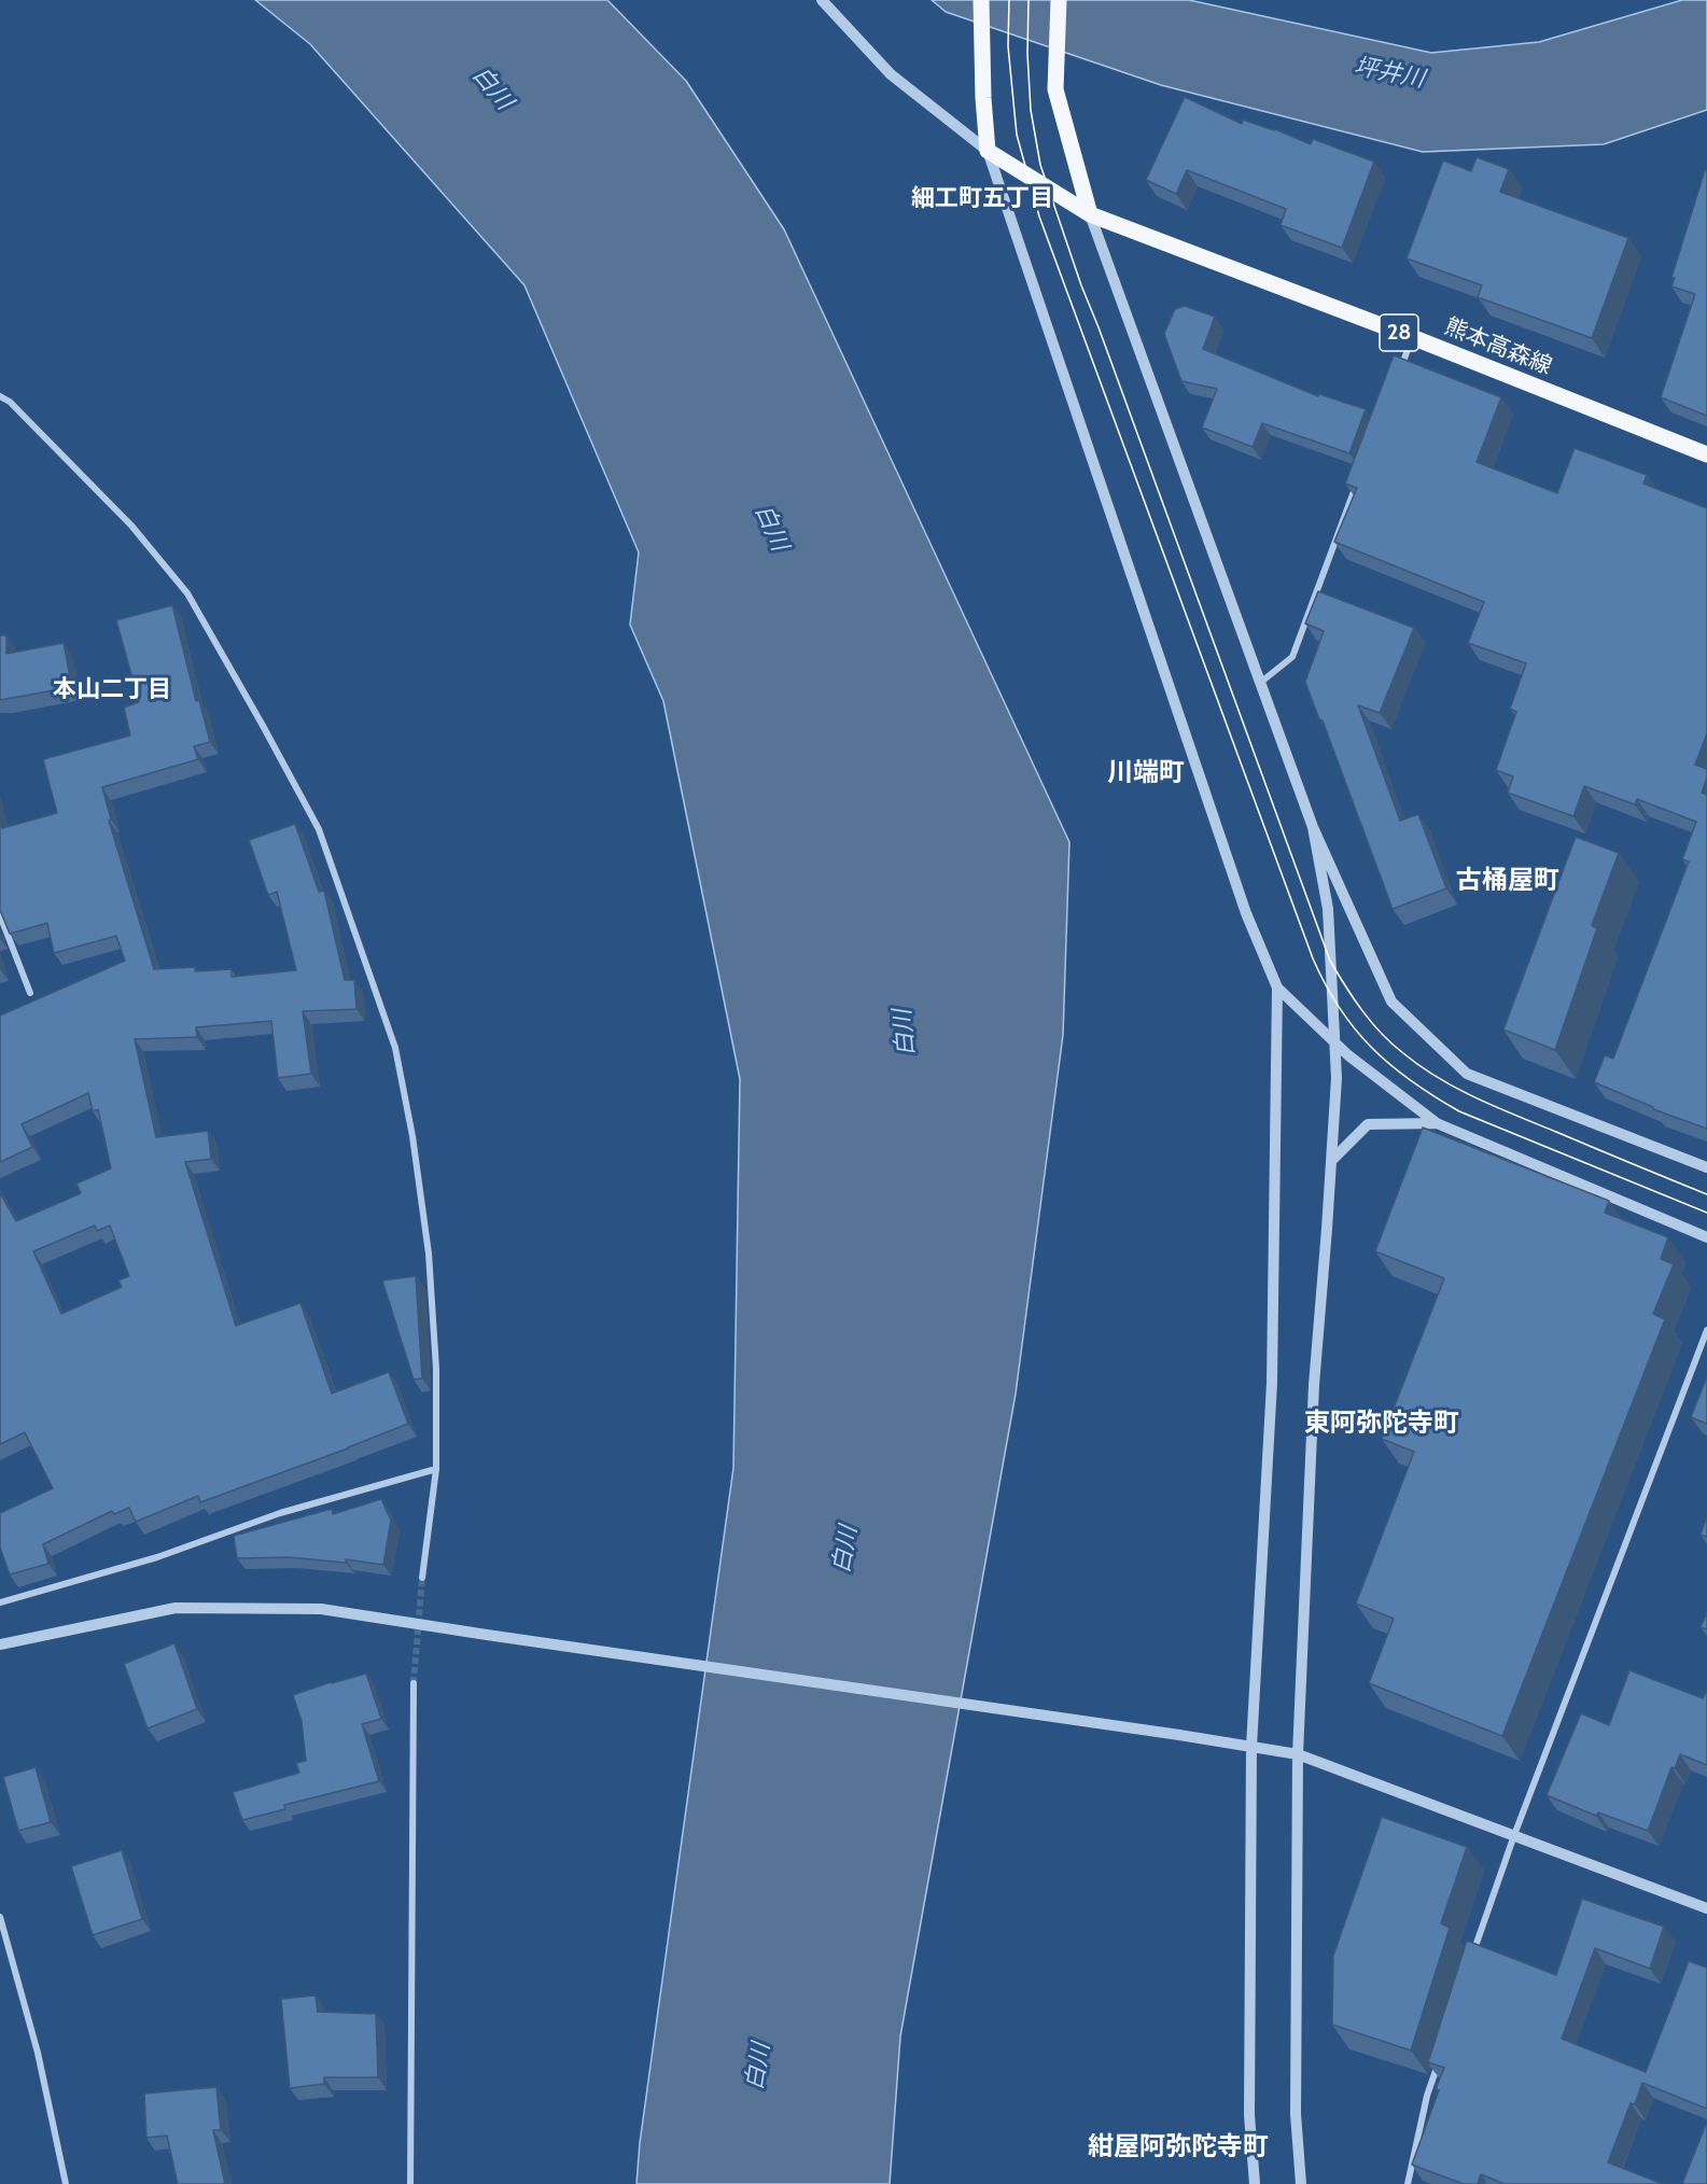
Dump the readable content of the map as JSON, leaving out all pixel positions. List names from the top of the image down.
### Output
{
  "streets": {
    "main road": ["28", "熊本高森線"]
  },
  "districts": [
    "細工町五丁目",
    "本山二丁目",
    "川端町",
    "古桶屋町",
    "東阿弥陀寺町",
    "紺屋阿弥陀寺町"
  ],
  "water": ["坪井川", "白川"]
}
